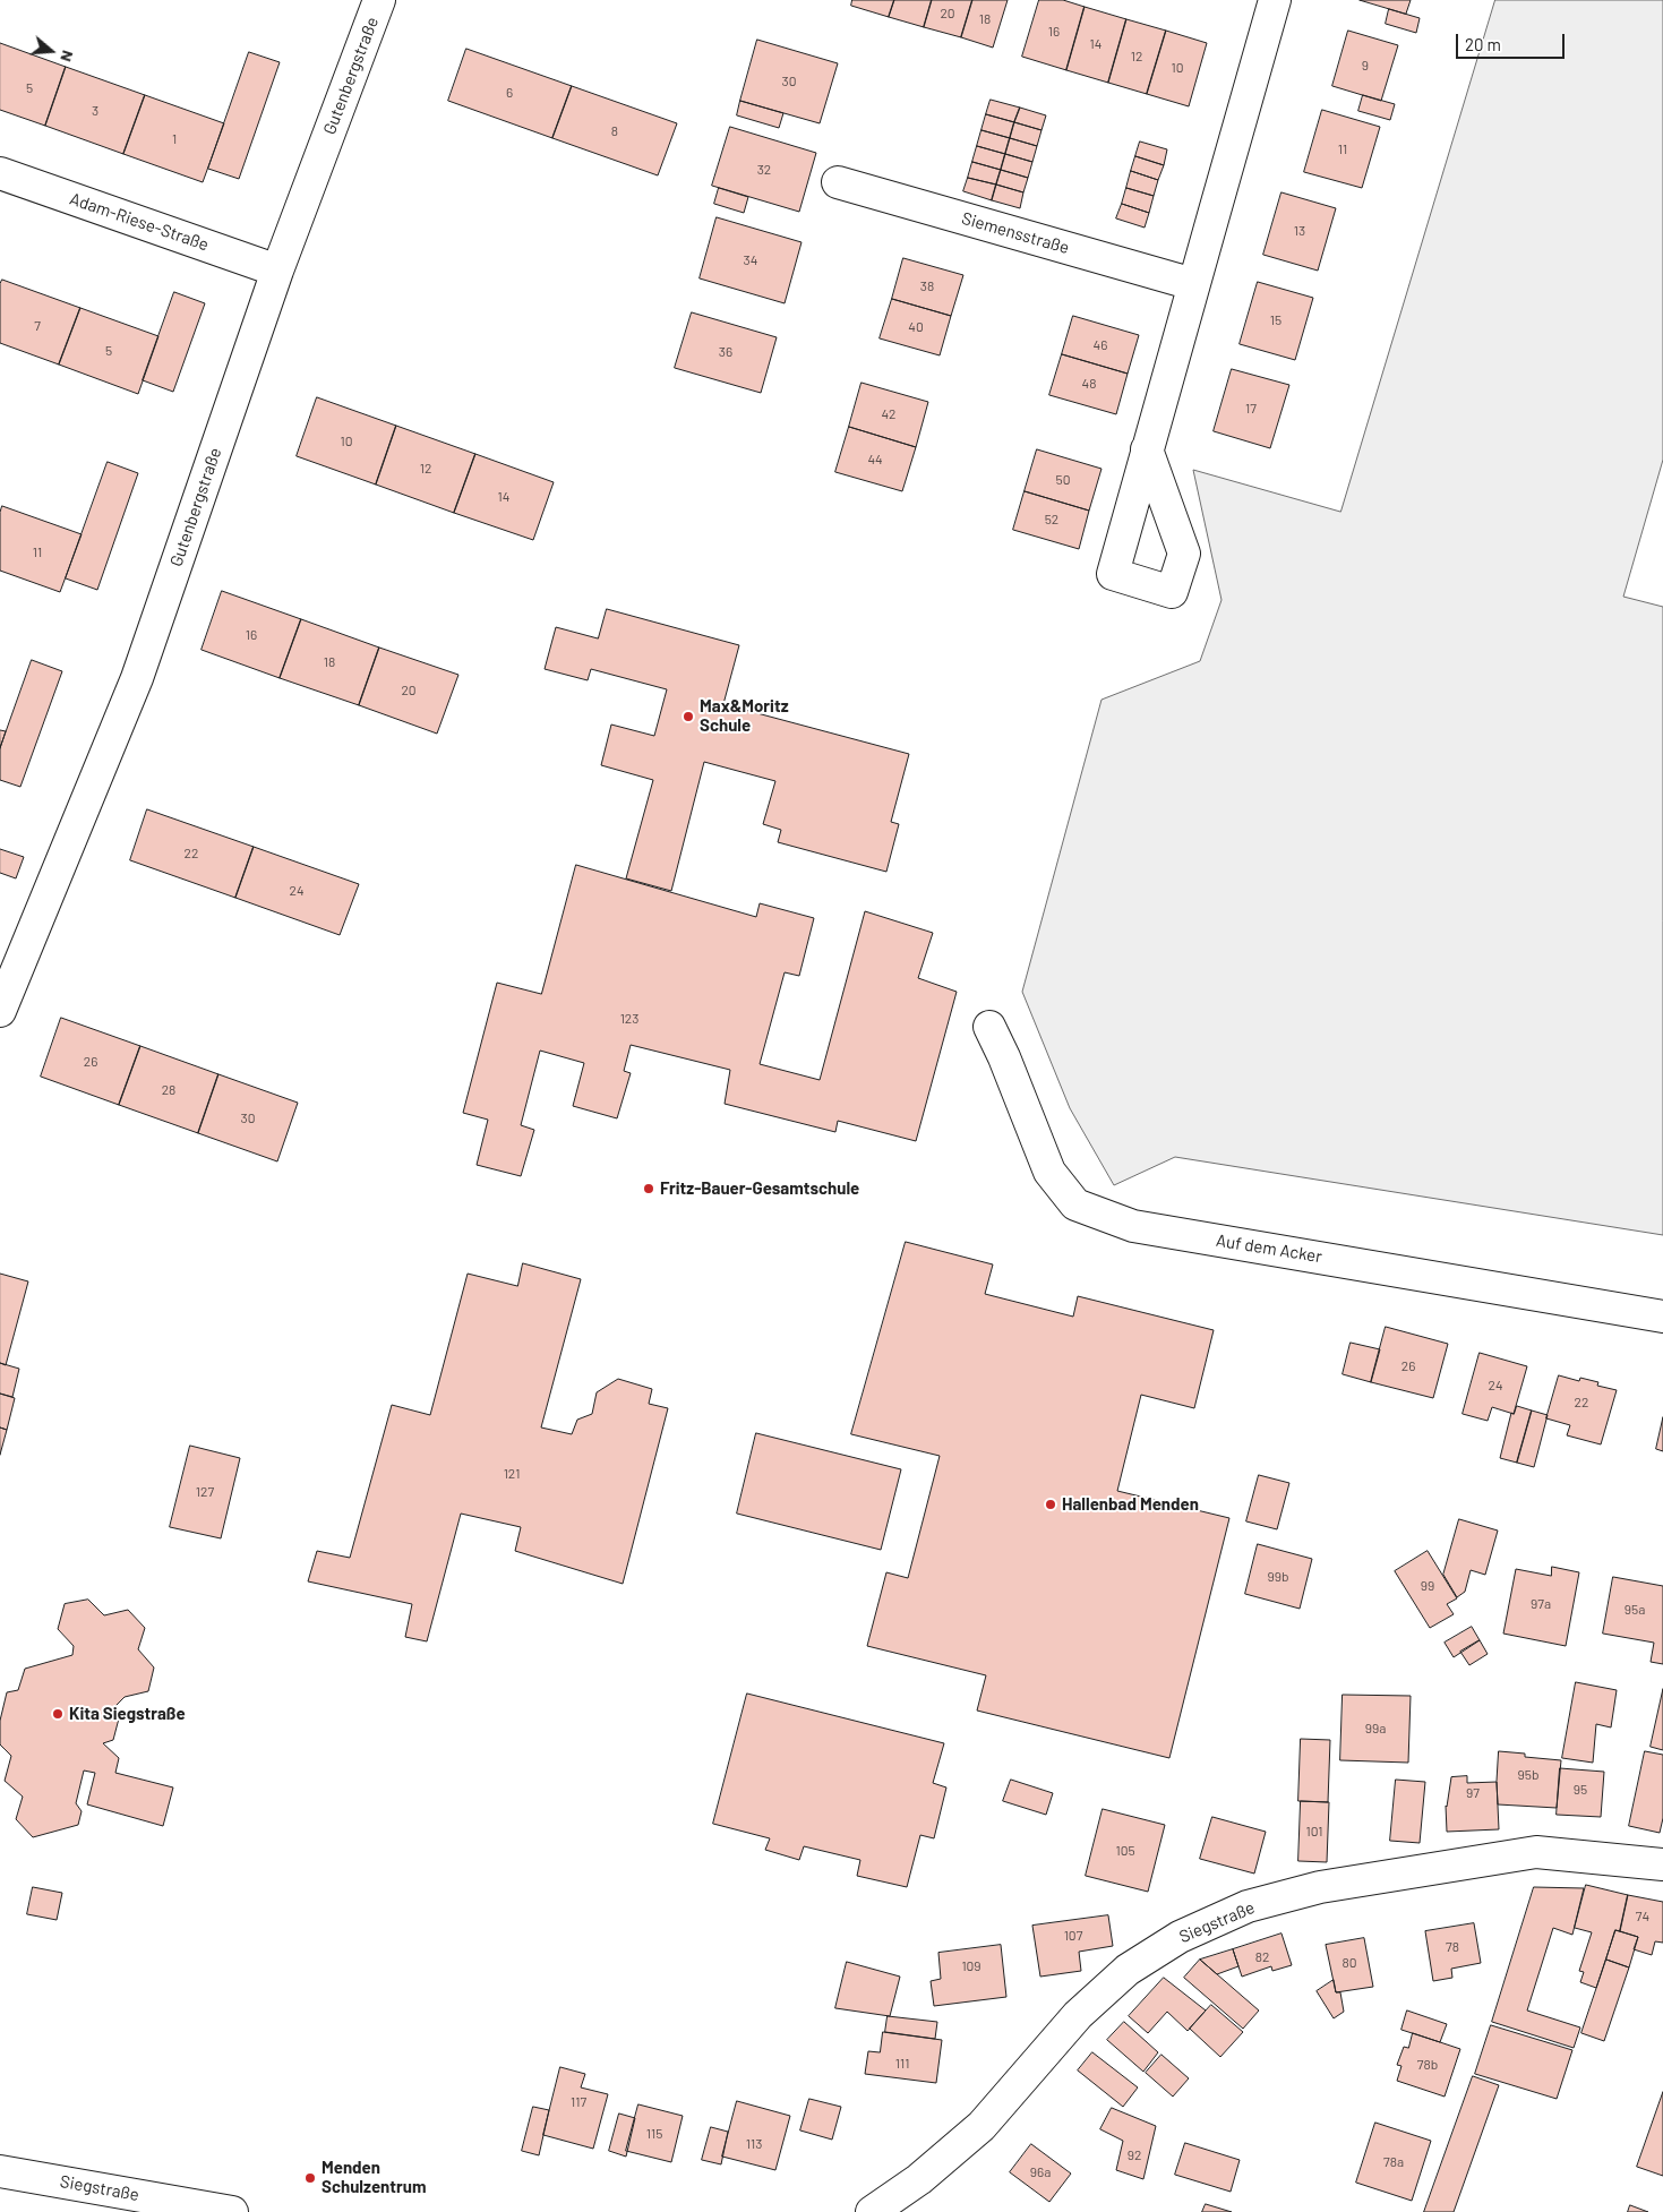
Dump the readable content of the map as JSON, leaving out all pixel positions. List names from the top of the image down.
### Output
{
  "streets": {
    "street": [
      "Gutenbergstraße",
      "Adam-Riese-Straße",
      "Siemensstraße",
      "Auf dem Acker",
      "Siegstraße"
    ]
  },
  "crossings": [
    ["Gutenbergstraße", "Adam-Riese-Straße"]
  ],
  "places": [
    "Max&Moritz Schule",
    "Fritz-Bauer-Gesamtschule",
    "Hallenbad Menden",
    "Kita Siegstraße",
    "Menden Schulzentrum"
  ],
  "house_numbers": [
    "20",
    "18",
    "16",
    "14",
    "12",
    "9",
    "10",
    "30",
    "5",
    "6",
    "3",
    "8",
    "1",
    "11",
    "32",
    "13",
    "34",
    "38",
    "15",
    "7",
    "40",
    "46",
    "5",
    "36",
    "48",
    "17",
    "42",
    "10",
    "44",
    "12",
    "50",
    "14",
    "52",
    "11",
    "16",
    "18",
    "20",
    "22",
    "24",
    "123",
    "26",
    "28",
    "30",
    "26",
    "24",
    "22",
    "121",
    "127",
    "99b",
    "99",
    "97a",
    "95a",
    "99a",
    "95b",
    "95",
    "97",
    "101",
    "105",
    "74",
    "107",
    "78",
    "82",
    "80",
    "109",
    "111",
    "78b",
    "117",
    "115",
    "113",
    "92",
    "78a",
    "96a"
  ],
  "scale_bar": "20 m",
  "north": "right"
}
